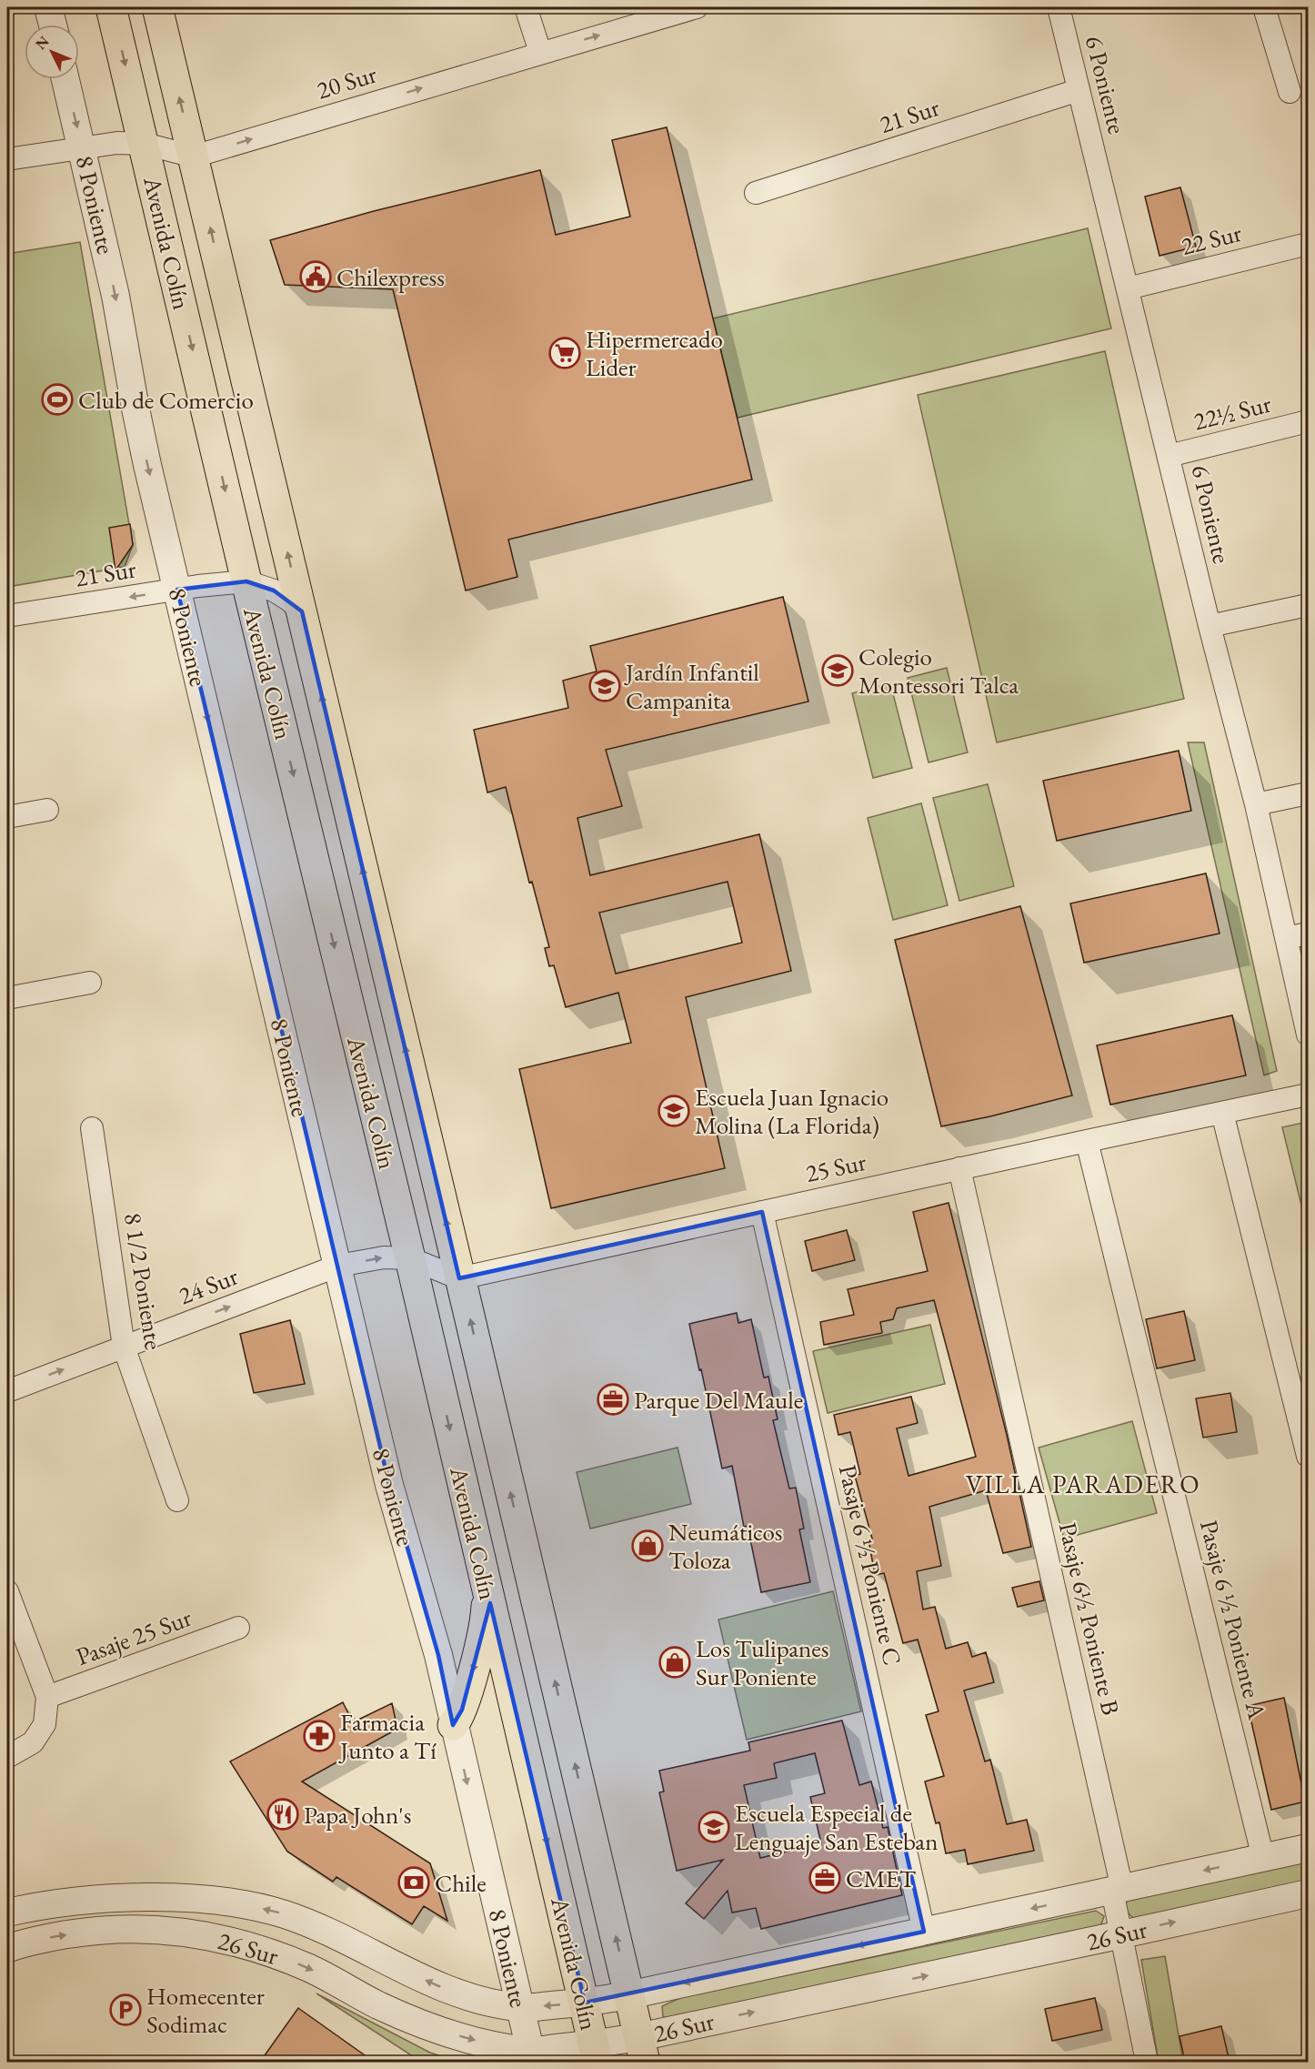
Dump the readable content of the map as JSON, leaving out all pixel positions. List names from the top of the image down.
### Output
{
  "streets": {
    "main road": ["Avenida Colín"],
    "street": [
      "20 Sur",
      "6 Poniente",
      "21 Sur",
      "8 Poniente",
      "22 Sur",
      "22½ Sur",
      "25 Sur",
      "8 1/2 Poniente",
      "24 Sur",
      "Pasaje 6 ½ Poniente C",
      "Pasaje 6½ Poniente B",
      "Pasaje 6 ½ Poniente A",
      "Pasaje 25 Sur",
      "26 Sur"
    ]
  },
  "crossings": [
    ["20 Sur", "Avenida Colín"],
    ["6 Poniente", "21 Sur"],
    ["6 Poniente", "22 Sur"],
    ["6 Poniente", "22½ Sur"],
    ["21 Sur", "8 Poniente"],
    ["21 Sur", "Avenida Colín"],
    ["8 Poniente", "24 Sur"],
    ["8 Poniente", "26 Sur"],
    ["Avenida Colín", "25 Sur"],
    ["Avenida Colín", "24 Sur"],
    ["Avenida Colín", "26 Sur"],
    ["25 Sur", "Pasaje 6 ½ Poniente C"],
    ["25 Sur", "Pasaje 6½ Poniente B"],
    ["25 Sur", "Pasaje 6 ½ Poniente A"],
    ["8 1/2 Poniente", "24 Sur"],
    ["Pasaje 6 ½ Poniente C", "26 Sur"],
    ["Pasaje 6½ Poniente B", "26 Sur"],
    ["Pasaje 6 ½ Poniente A", "26 Sur"]
  ],
  "one_way": ["20 Sur", "8 Poniente", "24 Sur"],
  "districts": ["VILLA PARADERO"],
  "places": {
    "public building": ["Chilexpress"],
    "supermarket": ["Hipermercado Lider"],
    "sports": ["Club de Comercio"],
    "school or university": [
      "Colegio Montessori Talca",
      "Jardín Infantil Campanita",
      "Escuela Juan Ignacio Molina (La Florida)",
      "Escuela Especial de Lenguaje San Esteban"
    ],
    "office": ["Parque Del Maule", "CMET"],
    "shop": ["Neumáticos Toloza", "Los Tulipanes Sur Poniente"],
    "pharmacy": ["Farmacia Junto a Tí"],
    "restaurant": ["Papa John's"],
    "bank": ["Chile"],
    "parking": ["Homecenter Sodimac"]
  },
  "north": "top left"
}
